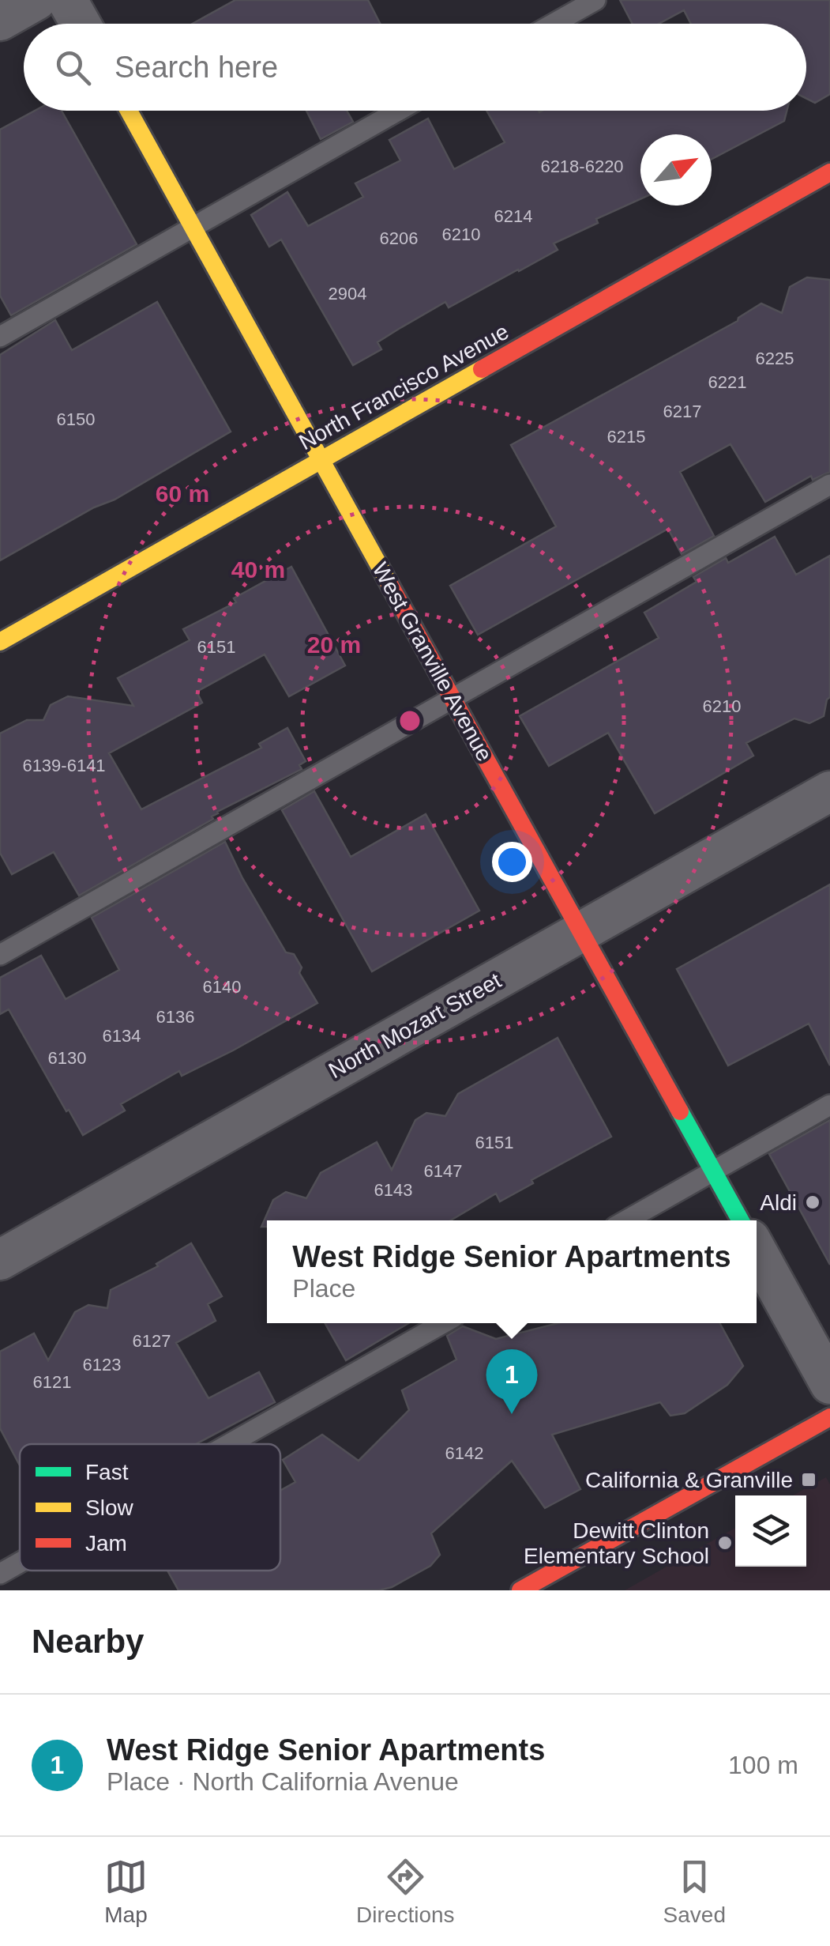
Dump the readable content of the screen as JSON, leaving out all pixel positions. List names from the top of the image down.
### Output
{
  "streets": {
    "street": ["North Francisco Avenue", "West Granville Avenue", "North Mozart Street"]
  },
  "crossings": [
    ["North Francisco Avenue", "West Granville Avenue"],
    ["West Granville Avenue", "North Mozart Street"]
  ],
  "places": {
    "other": ["Aldi", "Dewitt Clinton Elementary School"],
    "transit": ["California & Granville"]
  },
  "house_numbers": [
    "6218-6220",
    "6214",
    "6210",
    "6206",
    "2904",
    "6225",
    "6221",
    "6217",
    "6150",
    "6215",
    "6151",
    "6210",
    "6139-6141",
    "6140",
    "6136",
    "6134",
    "6130",
    "6151",
    "6147",
    "6143",
    "6127",
    "6123",
    "6121",
    "6142"
  ],
  "legend": ["Fast", "Slow", "Jam"],
  "north": "top right",
  "page": {
    "search": "Search here",
    "popup": ["West Ridge Senior Apartments", "Place"],
    "pins": "1",
    "heading": "Nearby",
    "list": [
      {
        "mark": "1",
        "name": "West Ridge Senior Apartments",
        "note": "Place · North California Avenue",
        "value": "100 m"
      }
    ],
    "nav": ["Map", "Directions", "Saved"]
  },
  "rings": ["60 m", "40 m", "20 m"]
}
